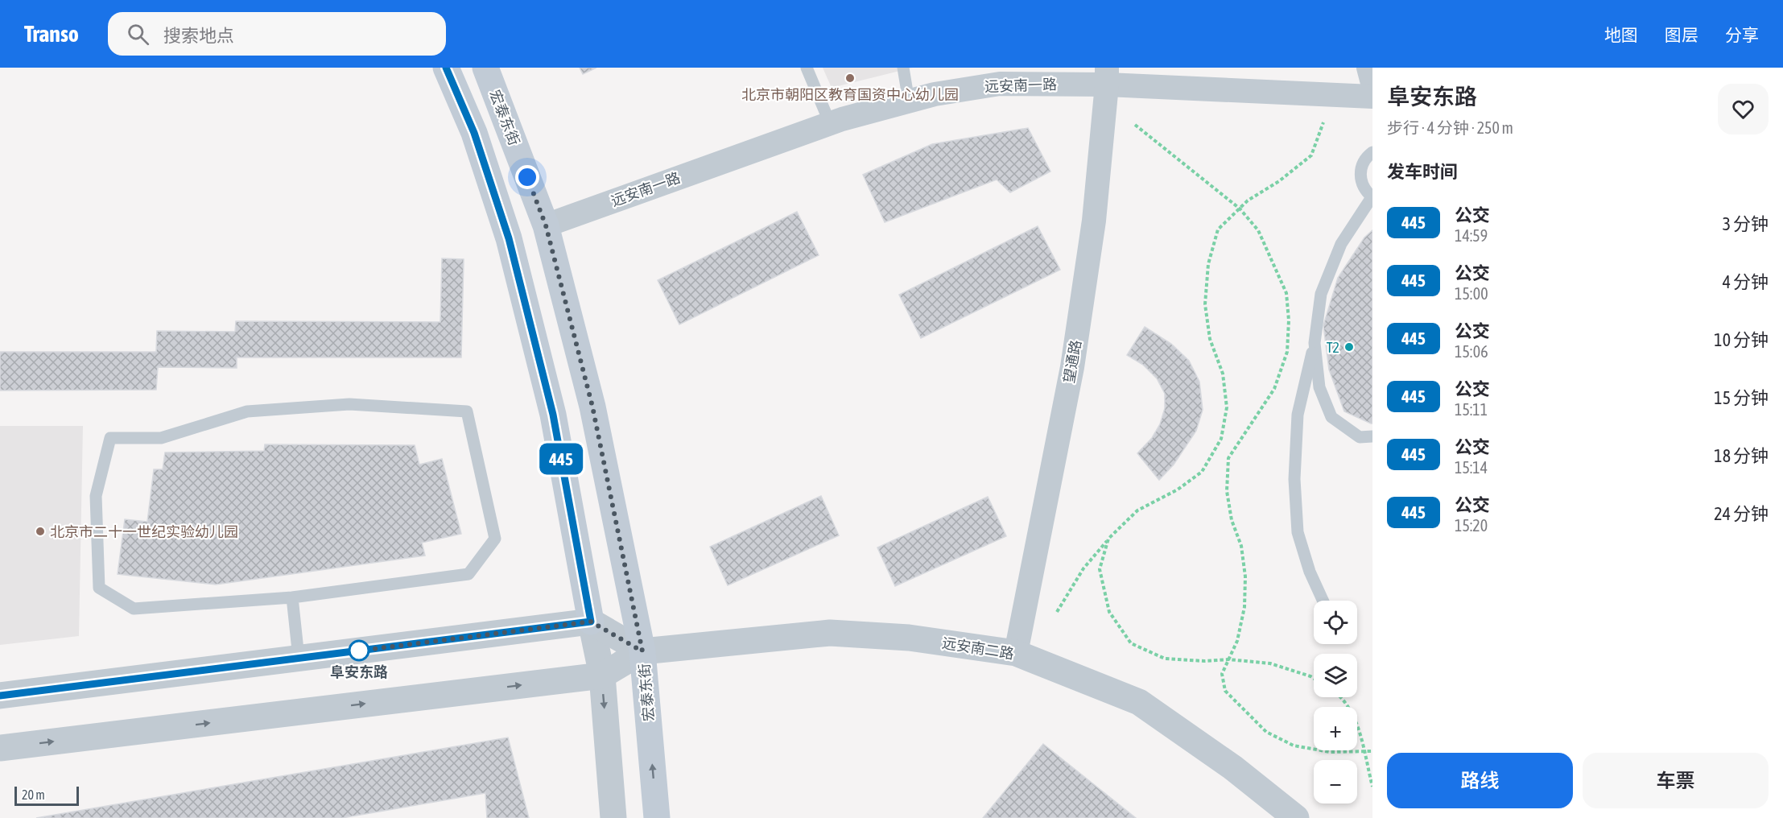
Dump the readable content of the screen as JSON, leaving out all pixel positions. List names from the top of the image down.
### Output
{
  "streets": {
    "main road": ["宏泰东街"],
    "street": ["远安南一路", "望通路", "远安南二路"]
  },
  "crossings": [
    ["远安南一路", "宏泰东街"],
    ["远安南一路", "望通路"],
    ["宏泰东街", "远安南二路"],
    ["望通路", "远安南二路"]
  ],
  "places": [
    "北京市朝阳区教育国资中心幼儿园",
    "T2",
    "北京市二十一世纪实验幼儿园",
    "阜安东路"
  ],
  "lines": ["bus line 445"],
  "scale_bar": "20 m",
  "page": {
    "header": "Transo",
    "search": "搜索地点",
    "nav": ["地图", "图层", "分享"],
    "on_map": "445",
    "heading": [
      ["阜安东路", "步行 · 4 分钟 · 250 m"],
      "发车时间"
    ],
    "list": [
      {
        "mark": "445",
        "name": "公交",
        "note": "14:59",
        "value": "3 分钟"
      },
      {
        "mark": "445",
        "name": "公交",
        "note": "15:00",
        "value": "4 分钟"
      },
      {
        "mark": "445",
        "name": "公交",
        "note": "15:06",
        "value": "10 分钟"
      },
      {
        "mark": "445",
        "name": "公交",
        "note": "15:11",
        "value": "15 分钟"
      },
      {
        "mark": "445",
        "name": "公交",
        "note": "15:14",
        "value": "18 分钟"
      },
      {
        "mark": "445",
        "name": "公交",
        "note": "15:20",
        "value": "24 分钟"
      }
    ],
    "map_buttons": ["+", "−"],
    "buttons": ["路线", "车票"],
    "scale": "20 m"
  }
}
